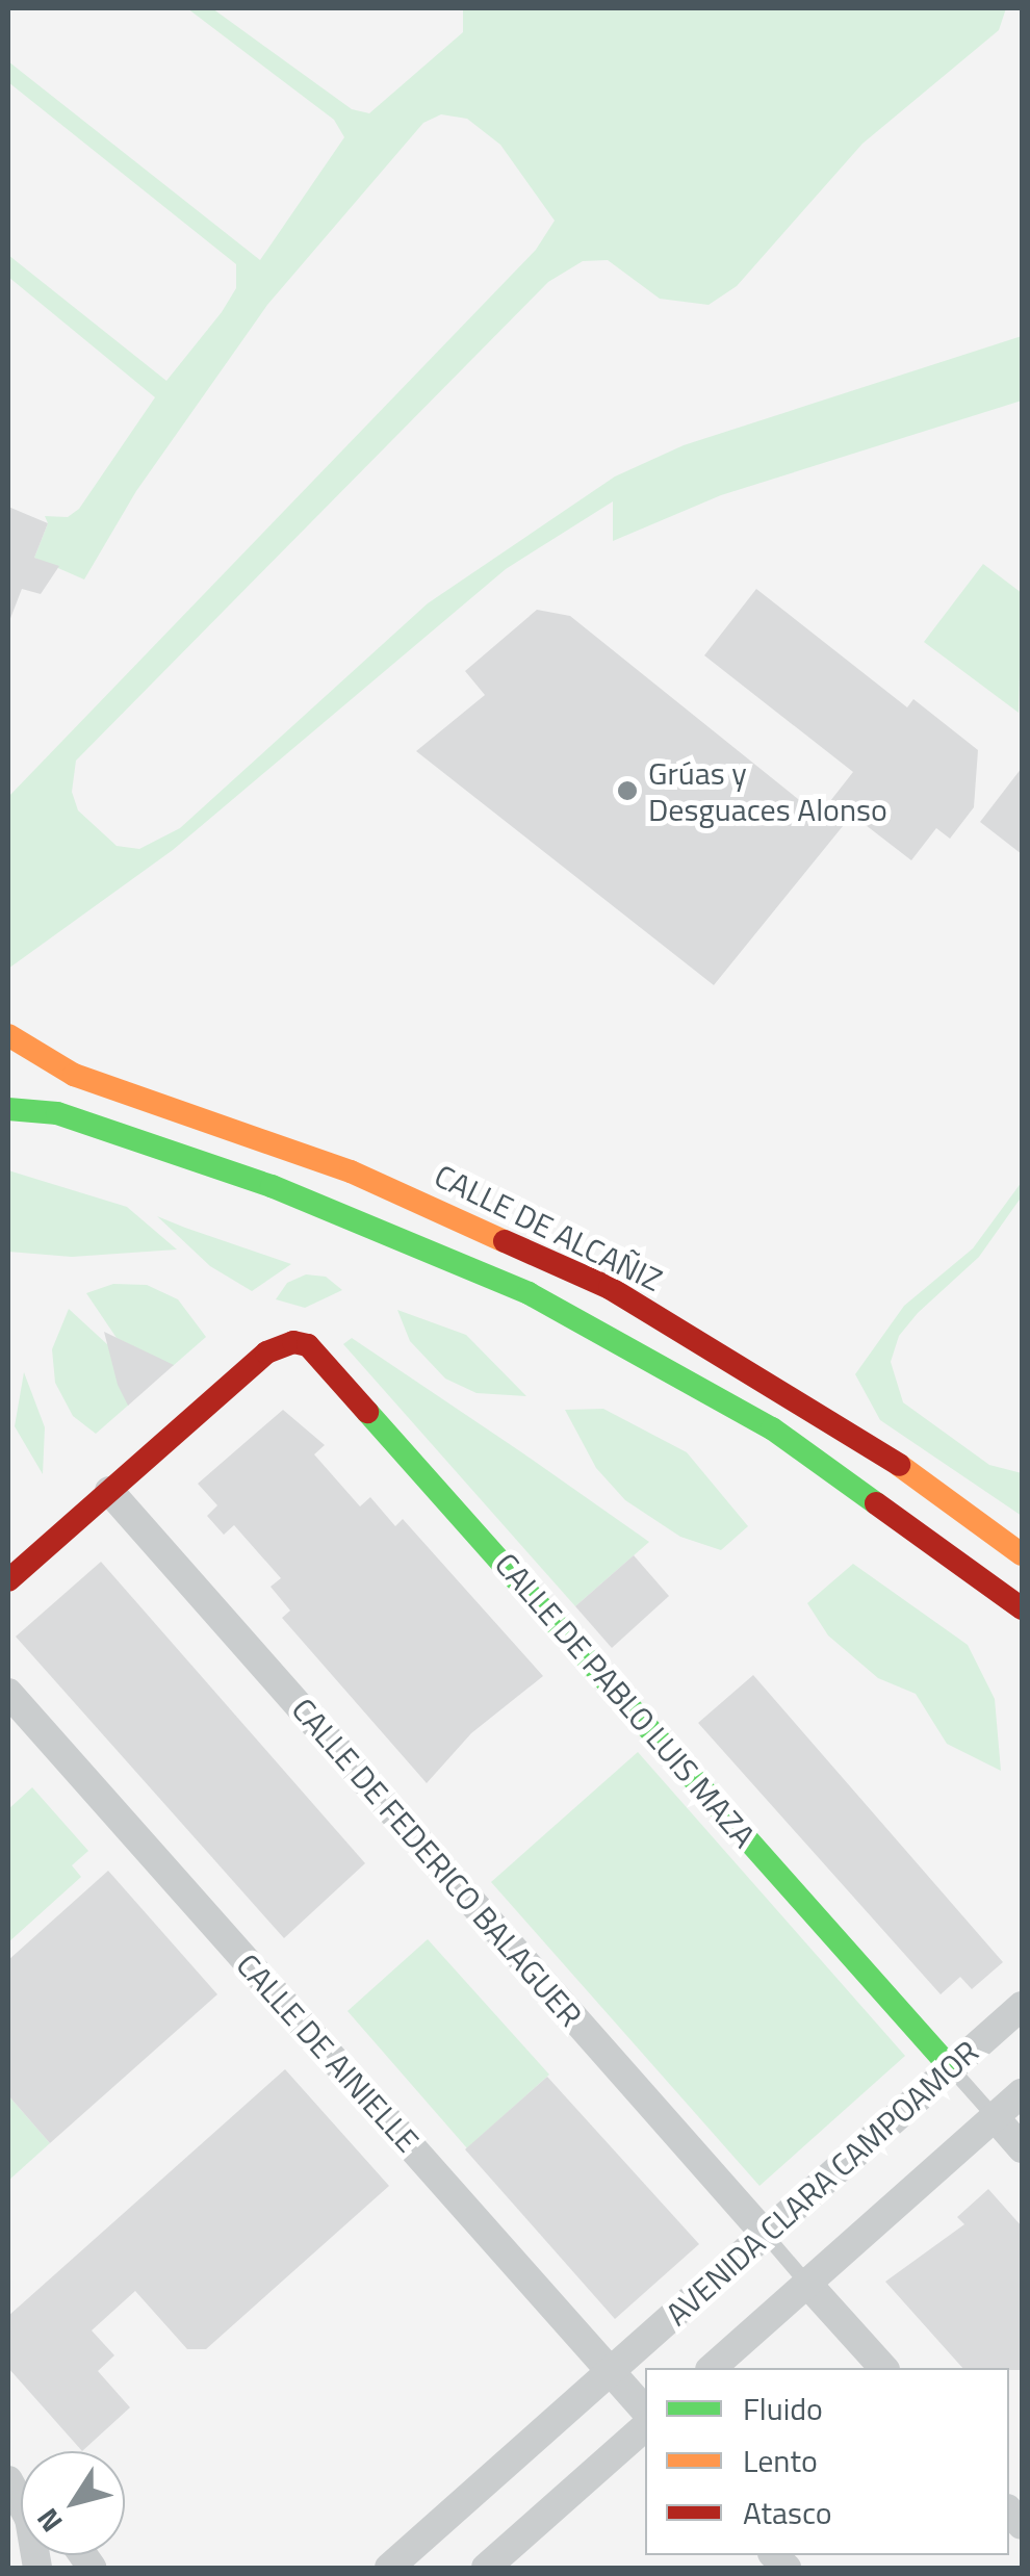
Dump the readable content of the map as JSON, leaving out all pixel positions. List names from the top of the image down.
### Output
{
  "streets": {
    "main road": ["CALLE DE ALCAÑIZ", "CALLE DE PABLO LUIS MAZA"],
    "street": ["CALLE DE FEDERICO BALAGUER", "CALLE DE AINIELLE", "AVENIDA CLARA CAMPOAMOR"]
  },
  "crossings": [
    ["CALLE DE PABLO LUIS MAZA", "CALLE DE FEDERICO BALAGUER"],
    ["CALLE DE PABLO LUIS MAZA", "AVENIDA CLARA CAMPOAMOR"],
    ["CALLE DE FEDERICO BALAGUER", "AVENIDA CLARA CAMPOAMOR"],
    ["CALLE DE AINIELLE", "AVENIDA CLARA CAMPOAMOR"]
  ],
  "places": ["Grúas y Desguaces Alonso"],
  "legend": ["Fluido", "Lento", "Atasco"],
  "north": "bottom left"
}
